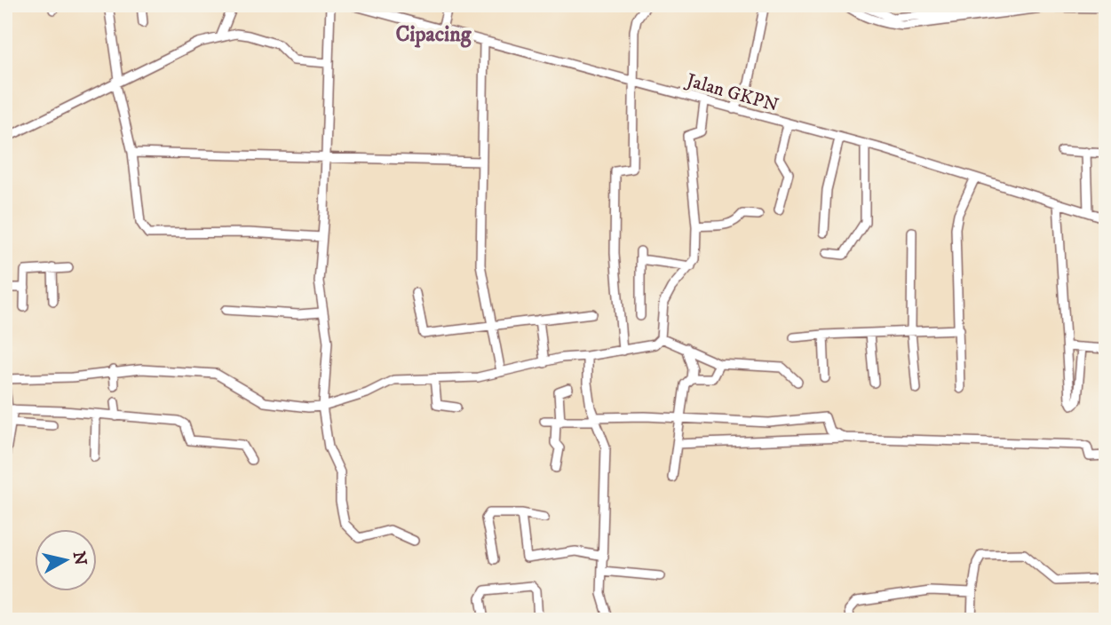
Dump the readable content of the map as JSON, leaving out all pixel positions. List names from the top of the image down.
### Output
{
  "streets": {
    "street": ["Jalan GKPN"]
  },
  "districts": ["Cipacing"],
  "north": "right"
}
